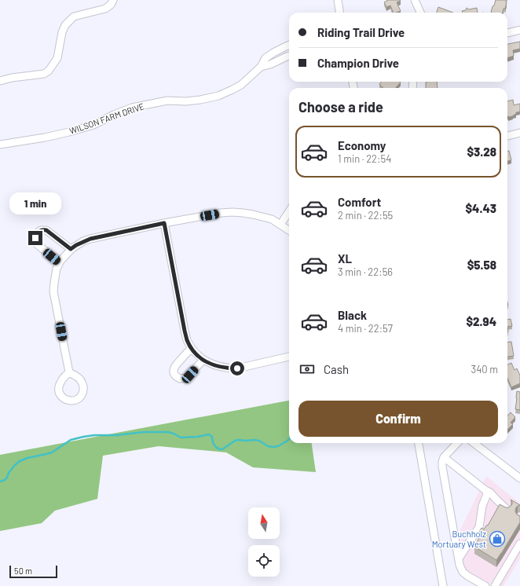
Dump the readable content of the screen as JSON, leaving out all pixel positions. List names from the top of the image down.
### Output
{
  "streets": {
    "street": ["WILSON FARM DRIVE"]
  },
  "places": {
    "shop": ["Buchholz Mortuary West"]
  },
  "scale_bar": "50 m",
  "north": "top",
  "page": {
    "banner": ["Riding Trail Drive", "Champion Drive"],
    "heading": "Choose a ride",
    "list": [
      {
        "name": "Economy",
        "note": "1 min · 22:54",
        "value": "$3.28"
      },
      {
        "name": "Comfort",
        "note": "2 min · 22:55",
        "value": "$4.43"
      },
      {
        "name": "XL",
        "note": "3 min · 22:56",
        "value": "$5.58"
      },
      {
        "name": "Black",
        "note": "4 min · 22:57",
        "value": "$2.94"
      }
    ],
    "bubble": "1 min",
    "pay": ["Cash", "340 m"],
    "buttons": "Confirm",
    "scale": "50 m"
  }
}
